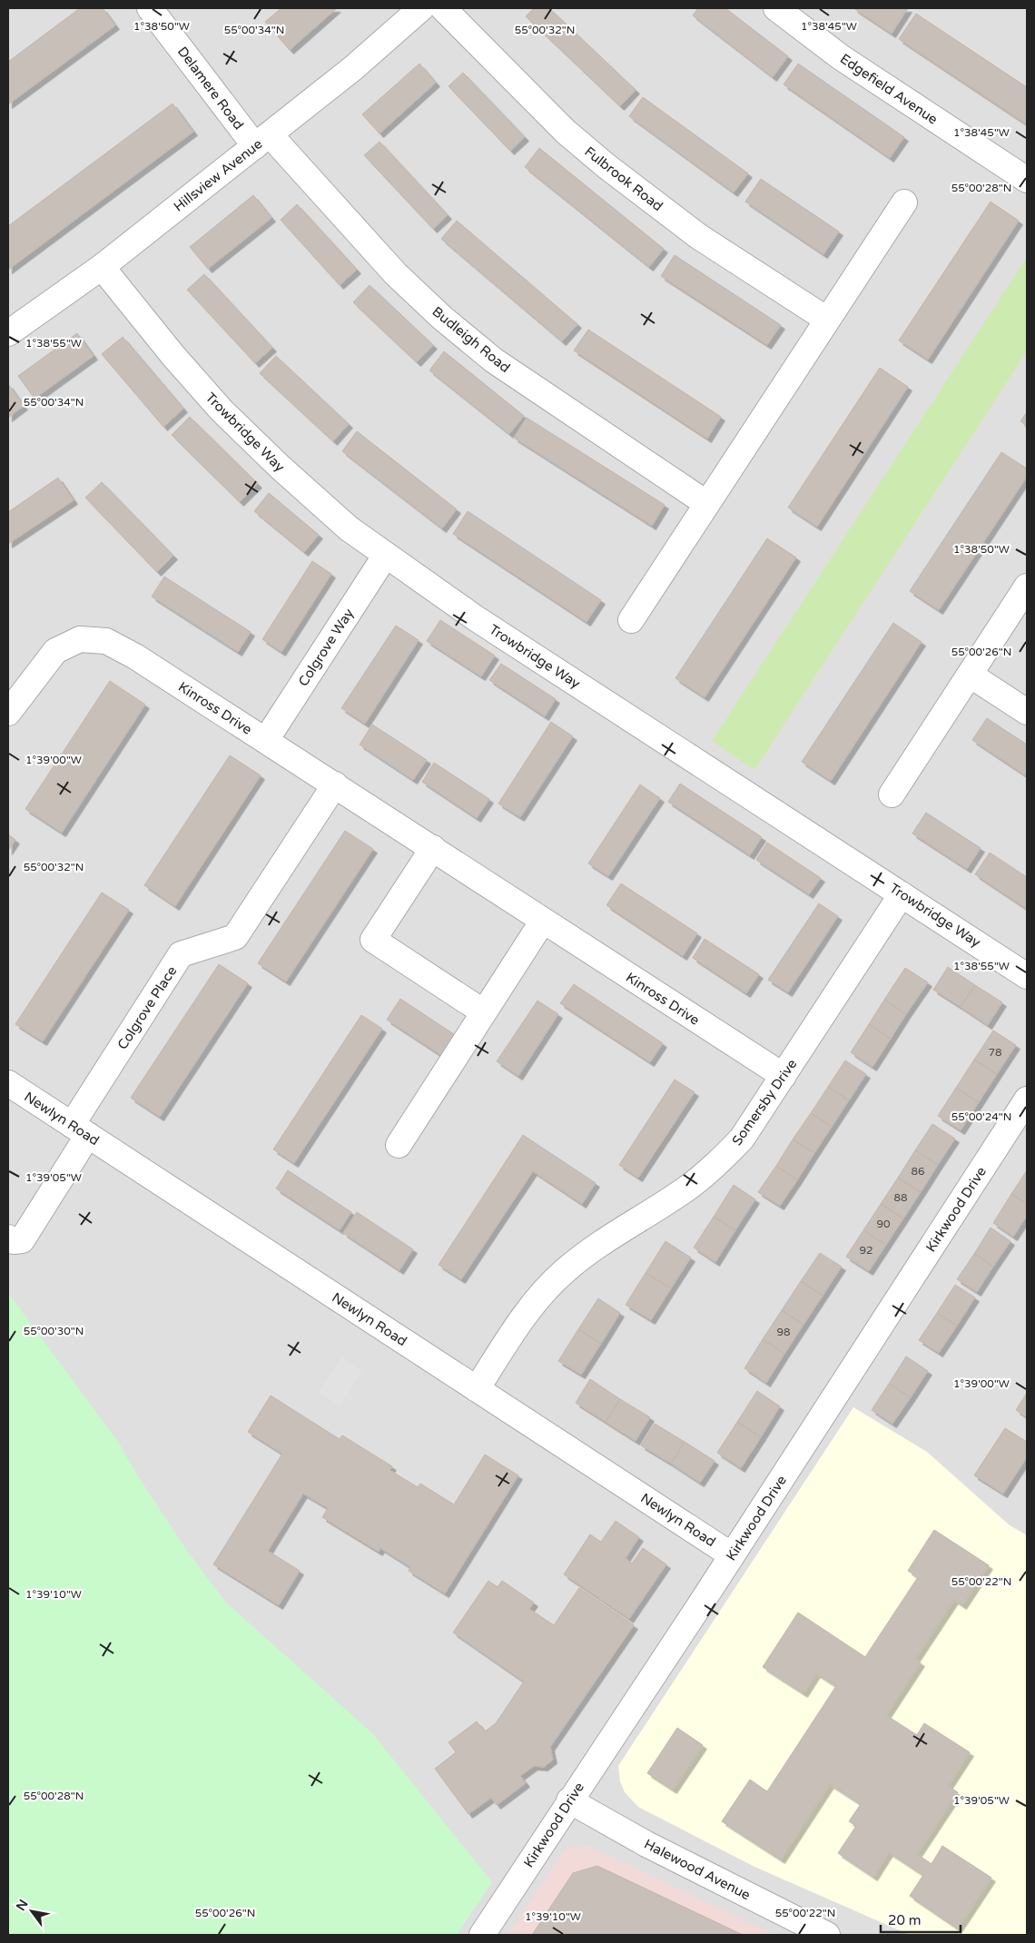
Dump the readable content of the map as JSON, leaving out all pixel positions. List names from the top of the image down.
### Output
{
  "streets": {
    "street": [
      "Delamere Road",
      "Edgefield Avenue",
      "Hillsview Avenue",
      "Fulbrook Road",
      "Budleigh Road",
      "Trowbridge Way",
      "Colgrove Way",
      "Kinross Drive",
      "Colgrove Place",
      "Somersby Drive",
      "Newlyn Road",
      "Kirkwood Drive",
      "Halewood Avenue"
    ]
  },
  "crossings": [
    ["Delamere Road", "Hillsview Avenue"],
    ["Delamere Road", "Budleigh Road"],
    ["Hillsview Avenue", "Budleigh Road"],
    ["Hillsview Avenue", "Trowbridge Way"],
    ["Trowbridge Way", "Colgrove Way"],
    ["Trowbridge Way", "Somersby Drive"],
    ["Colgrove Way", "Kinross Drive"],
    ["Kinross Drive", "Colgrove Place"],
    ["Kinross Drive", "Somersby Drive"],
    ["Colgrove Place", "Newlyn Road"],
    ["Somersby Drive", "Newlyn Road"],
    ["Newlyn Road", "Kirkwood Drive"],
    ["Kirkwood Drive", "Halewood Avenue"]
  ],
  "house_numbers": [
    "78",
    "86",
    "88",
    "90",
    "92",
    "98"
  ],
  "scale_bar": "20 m",
  "north": "top left",
  "coordinates": [
    "1°38'45\"W",
    "1°38'50\"W",
    "55°00'34\"N",
    "55°00'32\"N",
    "55°00'28\"N",
    "1°38'55\"W",
    "55°00'26\"N",
    "1°39'00\"W",
    "55°00'24\"N",
    "1°39'05\"W",
    "55°00'30\"N",
    "55°00'22\"N",
    "1°39'10\"W"
  ]
}
